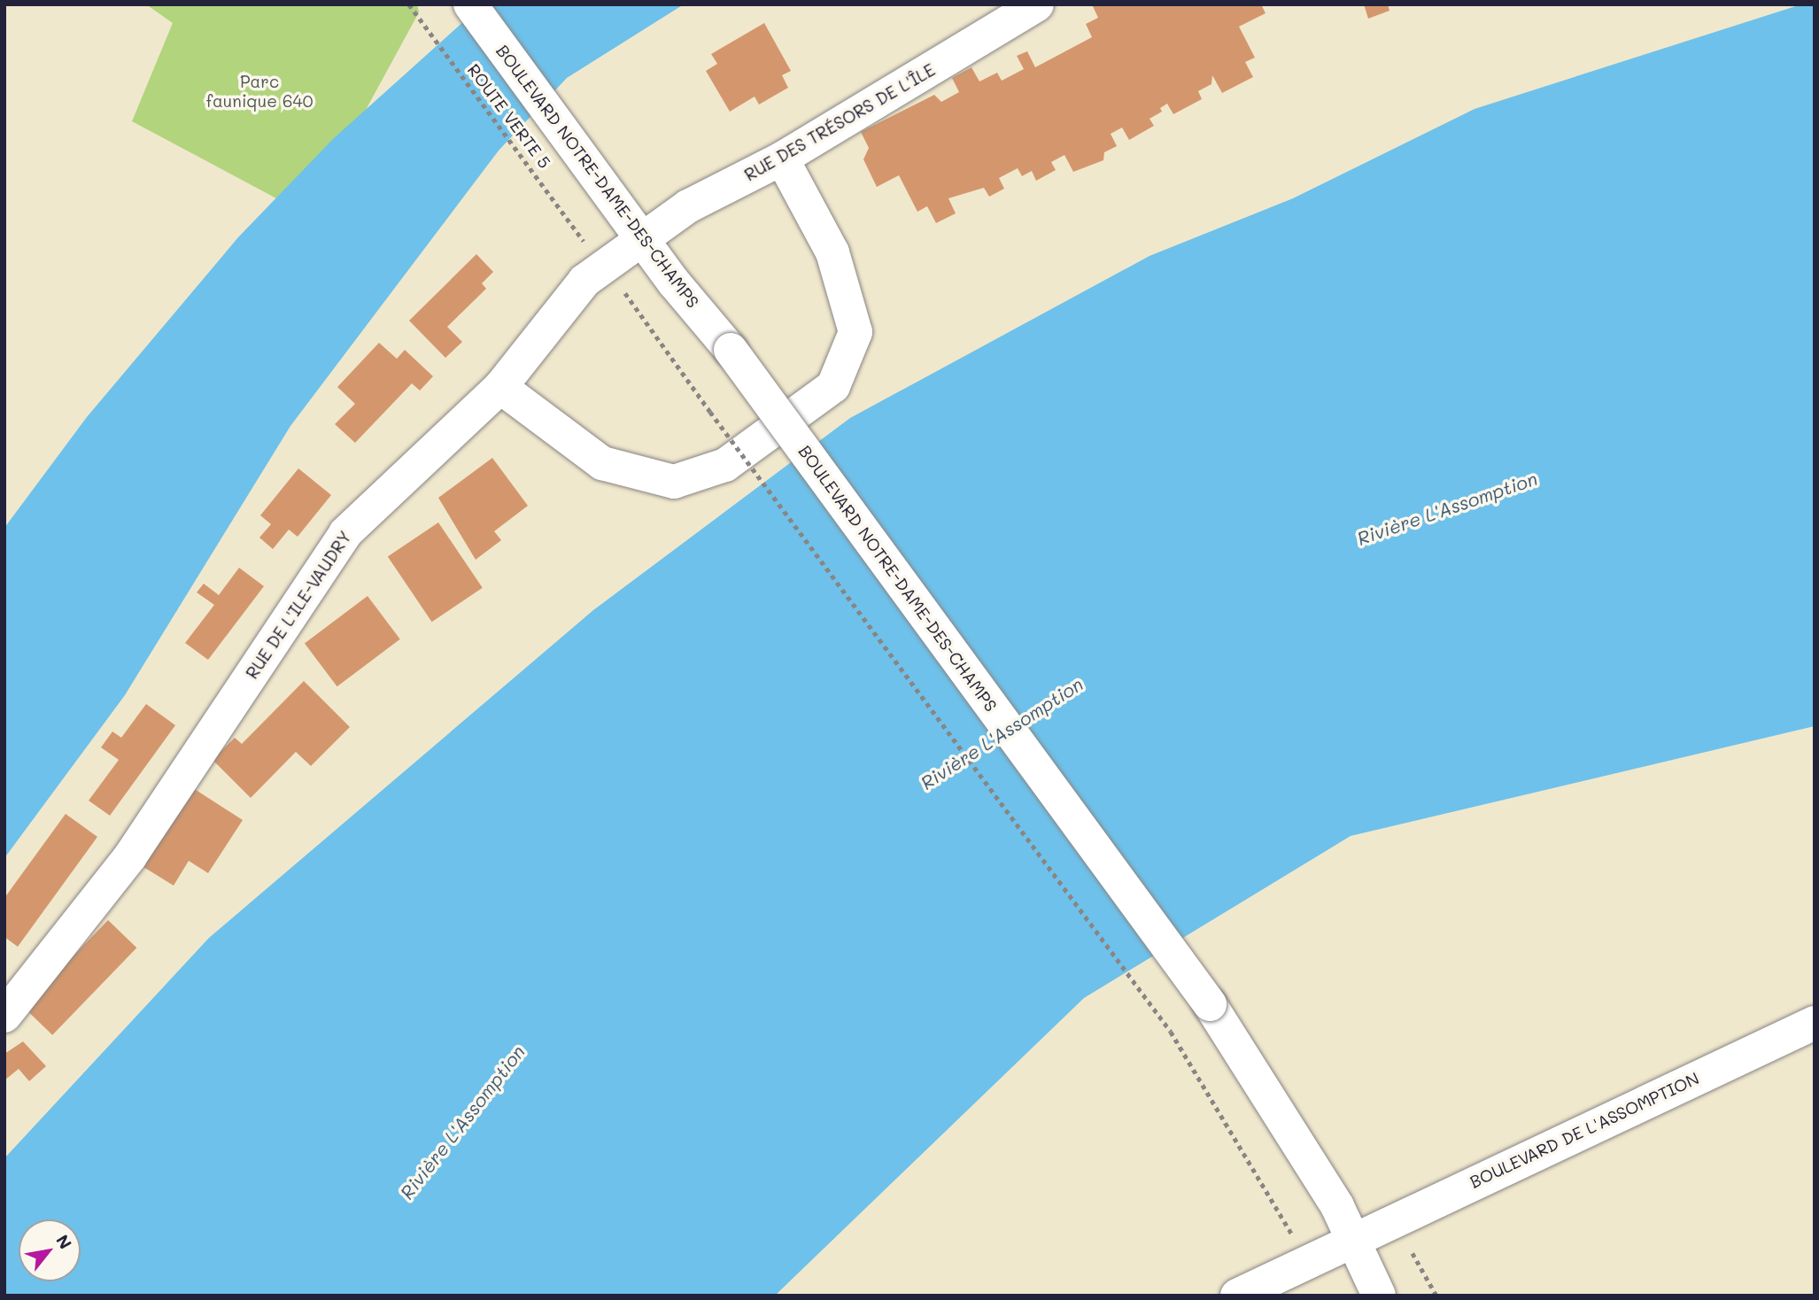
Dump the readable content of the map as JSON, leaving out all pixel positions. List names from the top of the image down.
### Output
{
  "streets": {
    "street": [
      "RUE DES TRÉSORS DE L'ÎLE",
      "BOULEVARD NOTRE-DAME-DES-CHAMPS",
      "RUE DE L'ILE-VAUDRY",
      "BOULEVARD DE L'ASSOMPTION"
    ],
    "path": ["ROUTE VERTE 5"]
  },
  "crossings": [
    ["RUE DES TRÉSORS DE L'ÎLE", "BOULEVARD NOTRE-DAME-DES-CHAMPS"],
    ["RUE DES TRÉSORS DE L'ÎLE", "RUE DE L'ILE-VAUDRY"],
    ["BOULEVARD NOTRE-DAME-DES-CHAMPS", "RUE DE L'ILE-VAUDRY"],
    ["BOULEVARD NOTRE-DAME-DES-CHAMPS", "BOULEVARD DE L'ASSOMPTION"]
  ],
  "water": ["Rivière L'Assomption"],
  "parks": ["Parc faunique 640"],
  "north": "top right"
}
